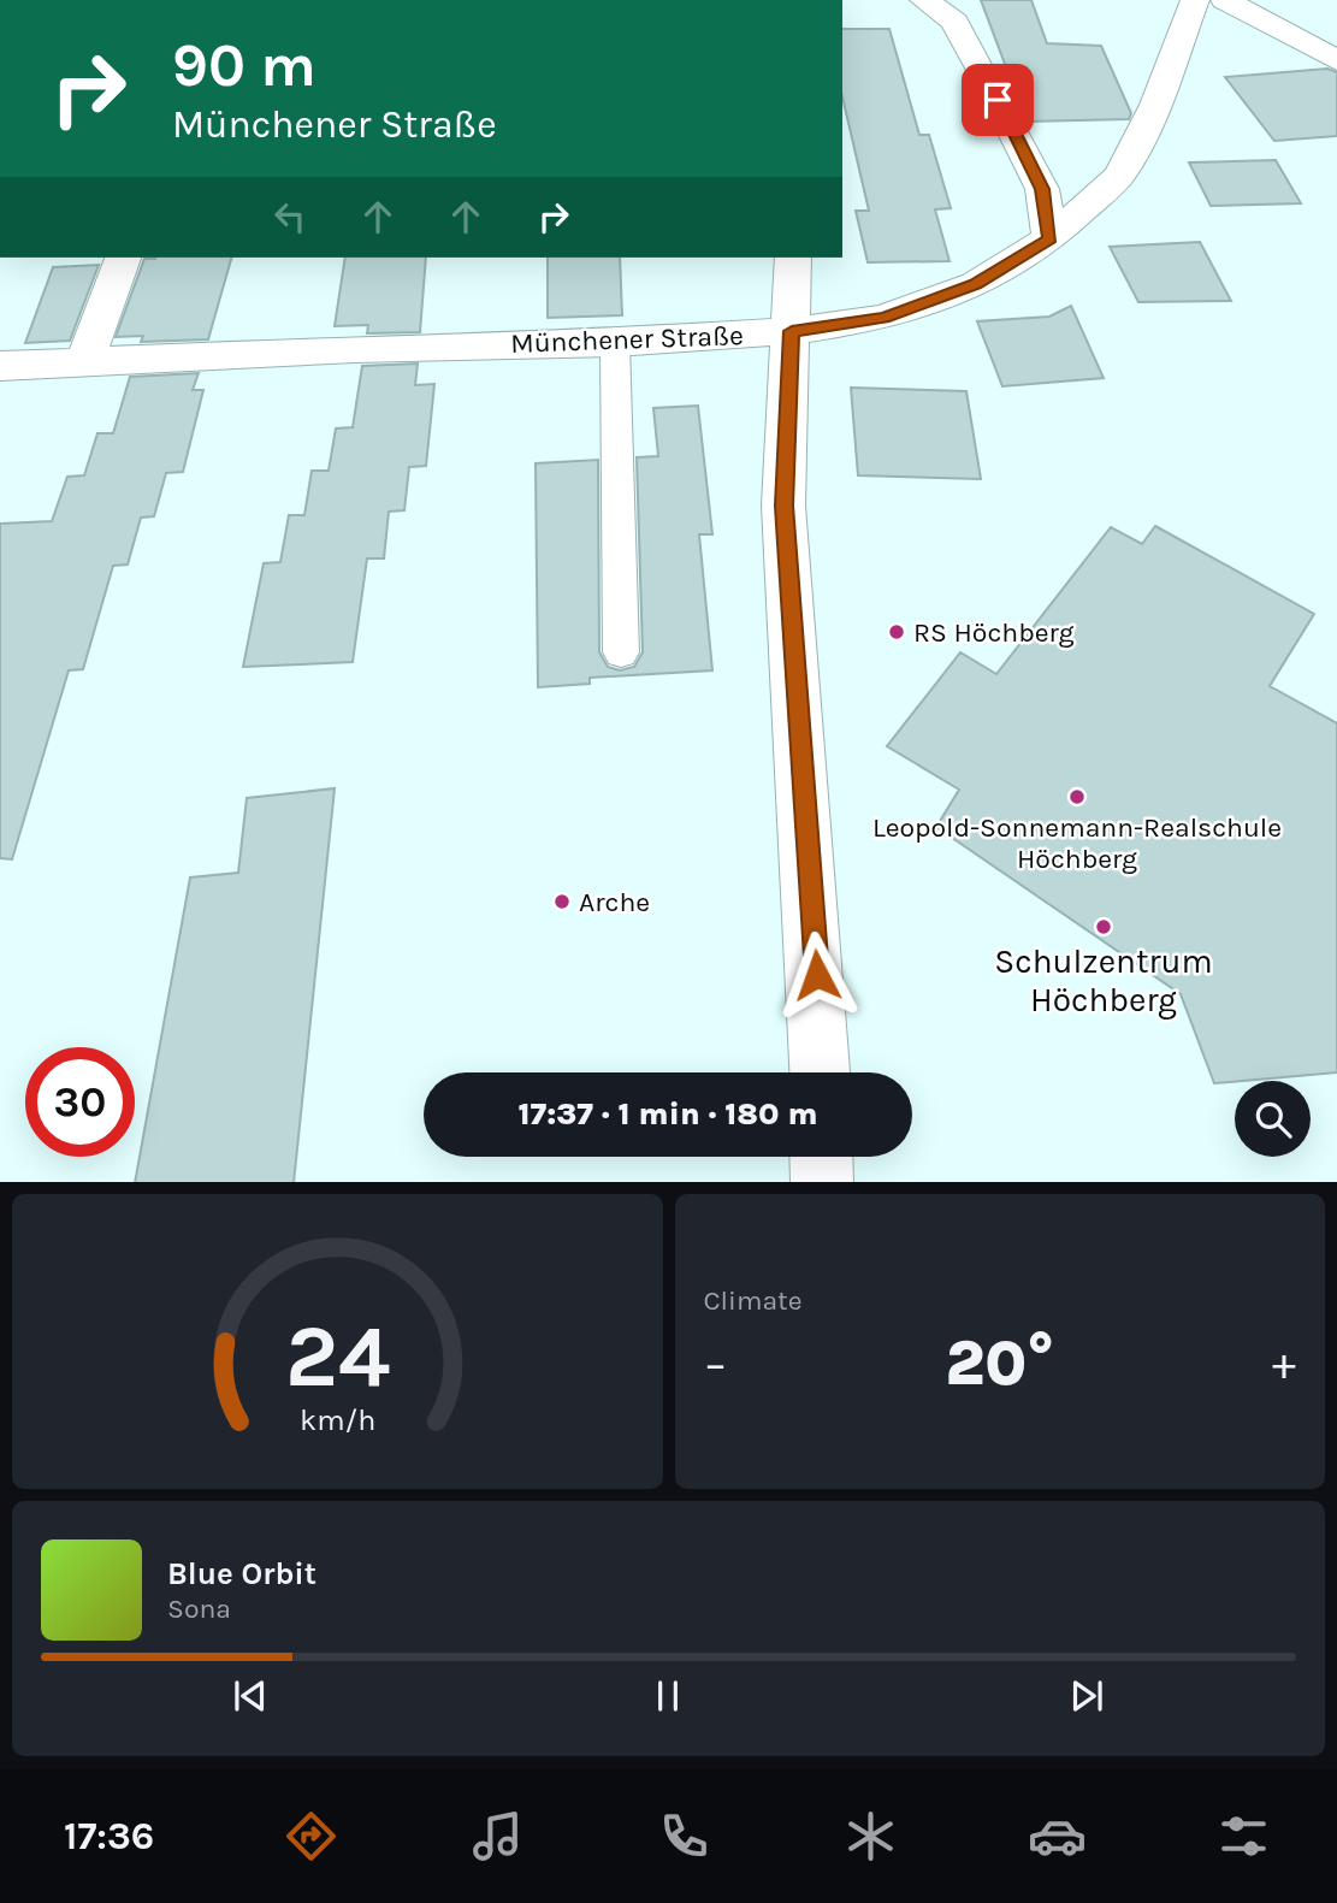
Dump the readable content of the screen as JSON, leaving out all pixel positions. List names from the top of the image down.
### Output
{
  "streets": {
    "street": ["Münchener Straße"]
  },
  "places": [
    "RS Höchberg",
    "Leopold-Sonnemann-Realschule Höchberg",
    "Arche",
    "Schulzentrum Höchberg"
  ],
  "page": {
    "turn": ["90 m", "Münchener Straße"],
    "limit": "30",
    "trip": "17:37 · 1 min · 180 m",
    "tile": "Climate",
    "heat": ["−", "20°", "+"],
    "song": ["Blue Orbit", "Sona"],
    "tabs": "17:36",
    "gauge": ["24", "km/h"]
  }
}
